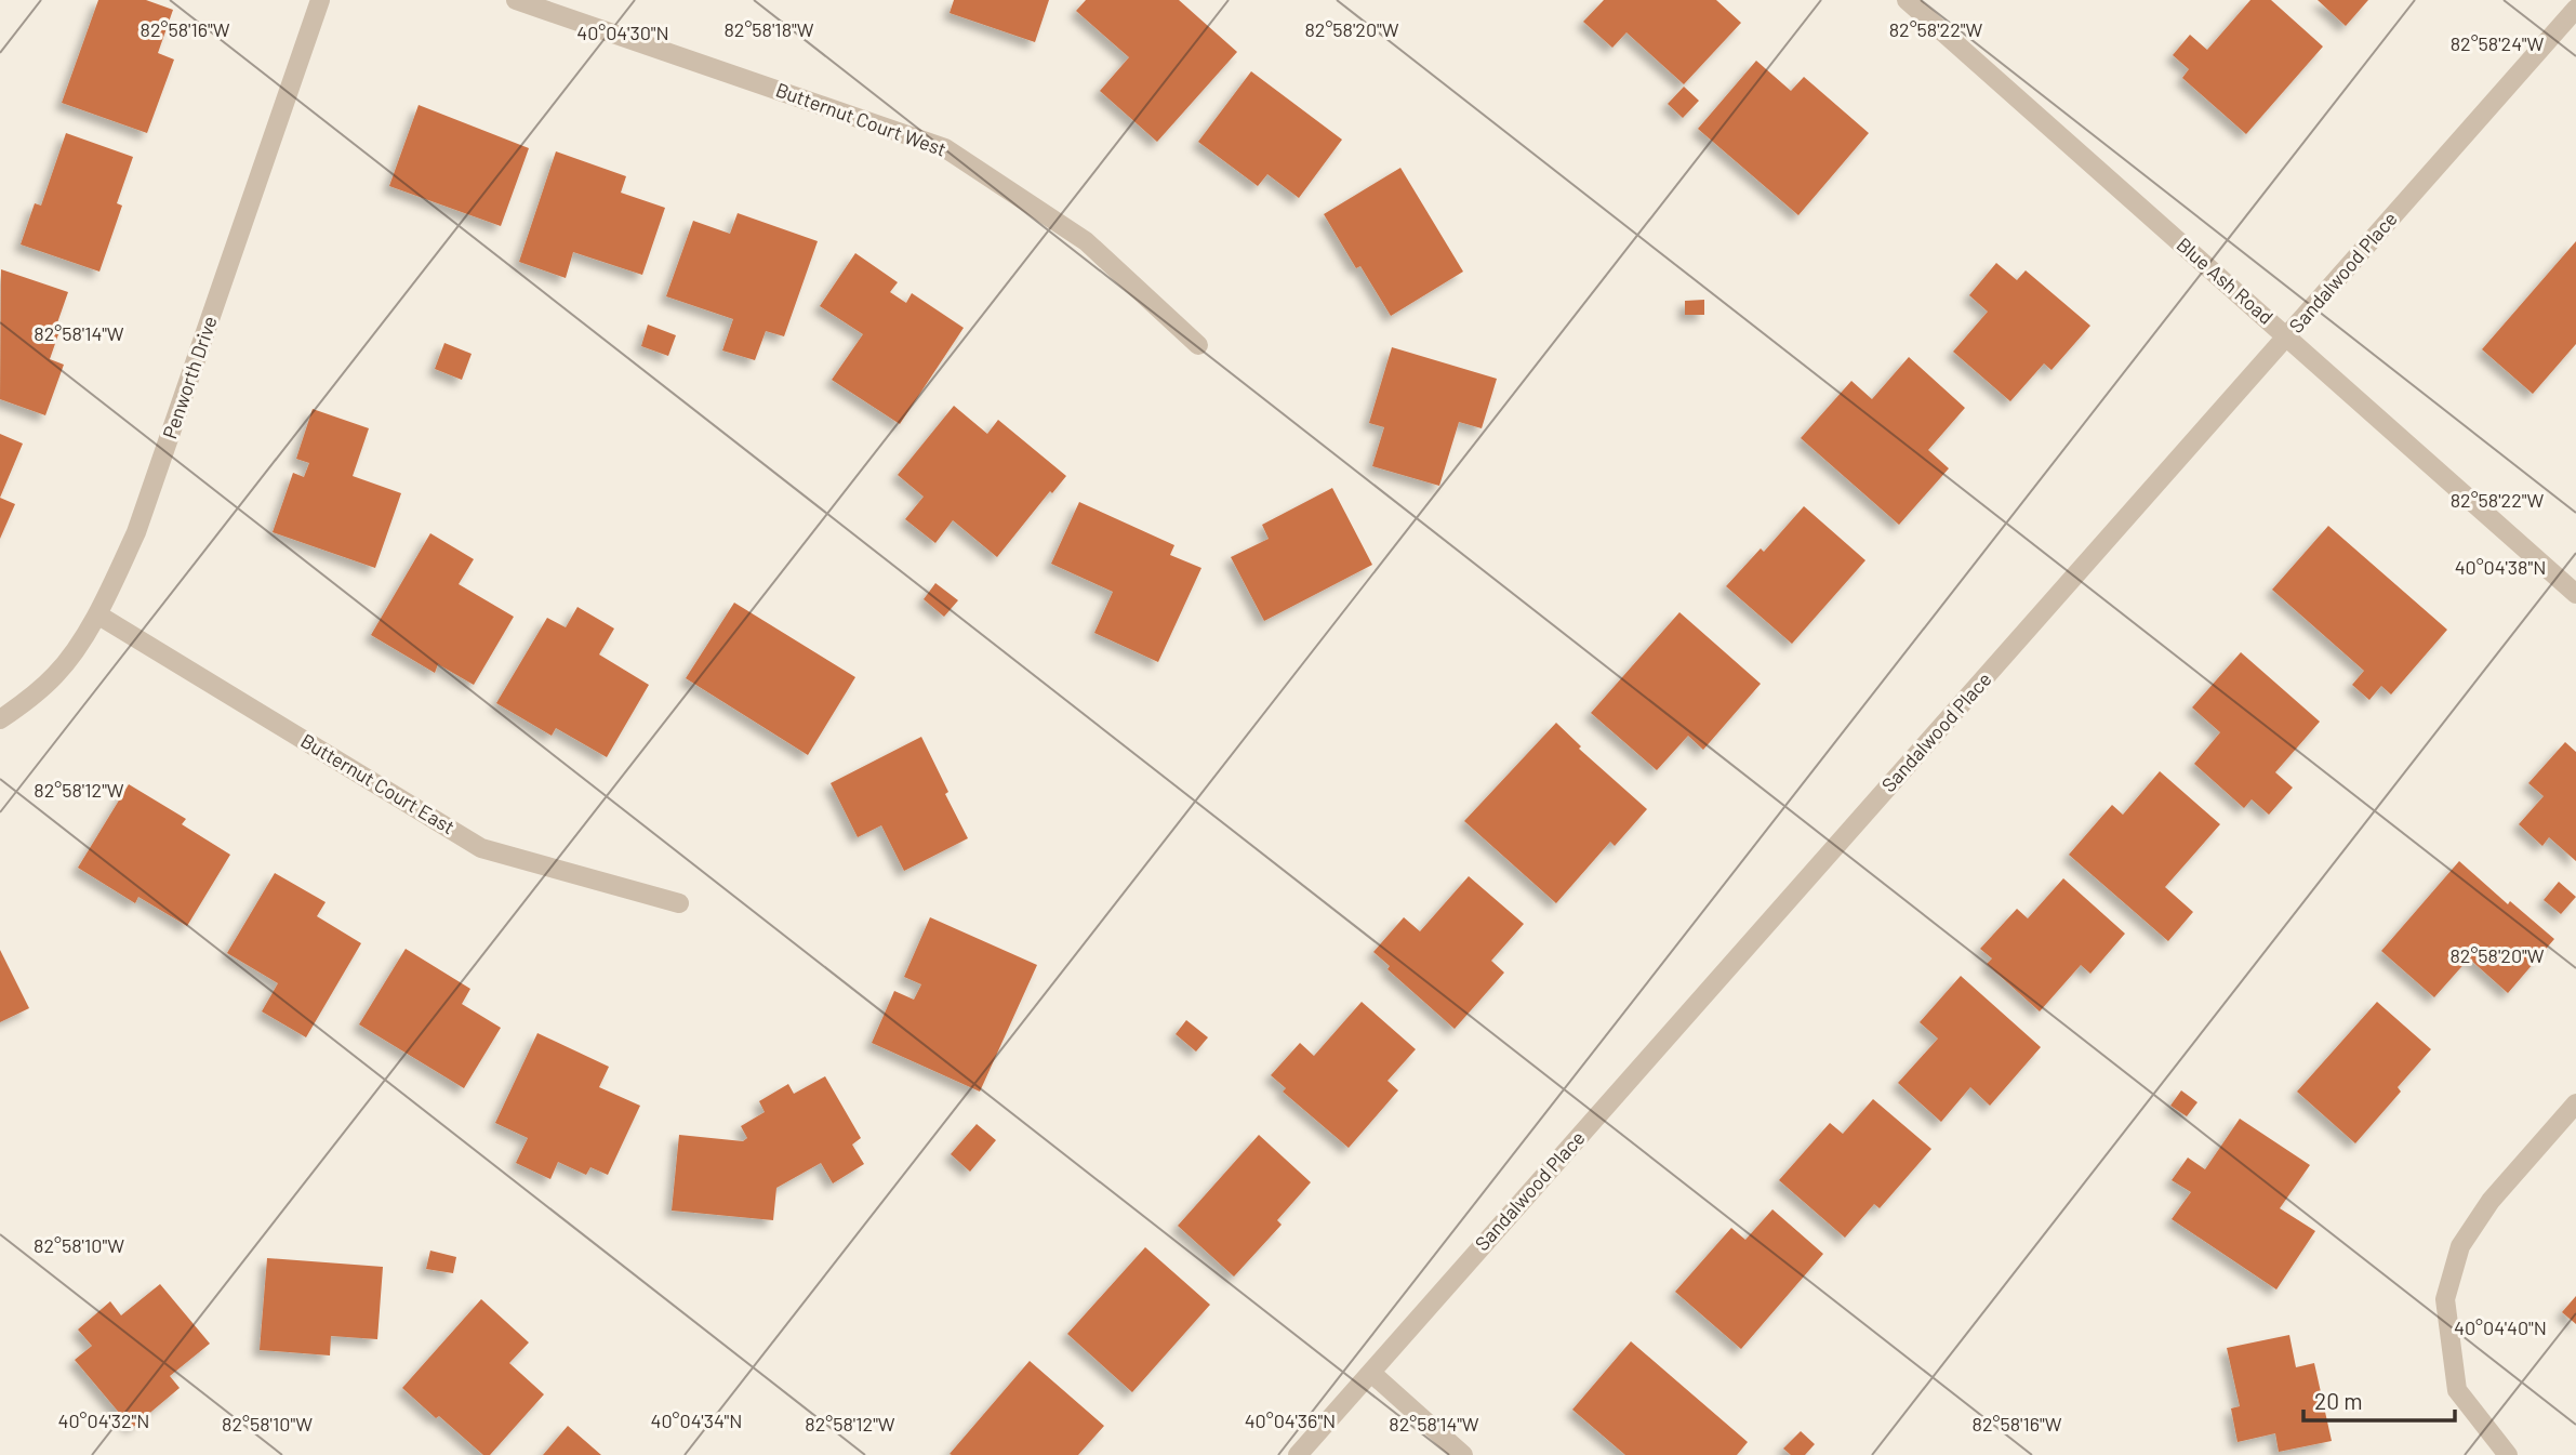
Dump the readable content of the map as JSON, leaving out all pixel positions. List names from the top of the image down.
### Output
{
  "streets": {
    "street": [
      "Butternut Court West",
      "Sandalwood Place",
      "Blue Ash Road",
      "Penworth Drive",
      "Butternut Court East"
    ]
  },
  "crossings": [
    ["Sandalwood Place", "Blue Ash Road"],
    ["Penworth Drive", "Butternut Court East"]
  ],
  "scale_bar": "20 m",
  "coordinates": [
    "82°58'16\"W",
    "82°58'18\"W",
    "82°58'20\"W",
    "82°58'22\"W",
    "40°04'30\"N",
    "82°58'24\"W",
    "82°58'14\"W",
    "40°04'38\"N",
    "82°58'12\"W",
    "82°58'10\"W",
    "40°04'40\"N",
    "40°04'32\"N",
    "40°04'34\"N",
    "40°04'36\"N"
  ]
}
